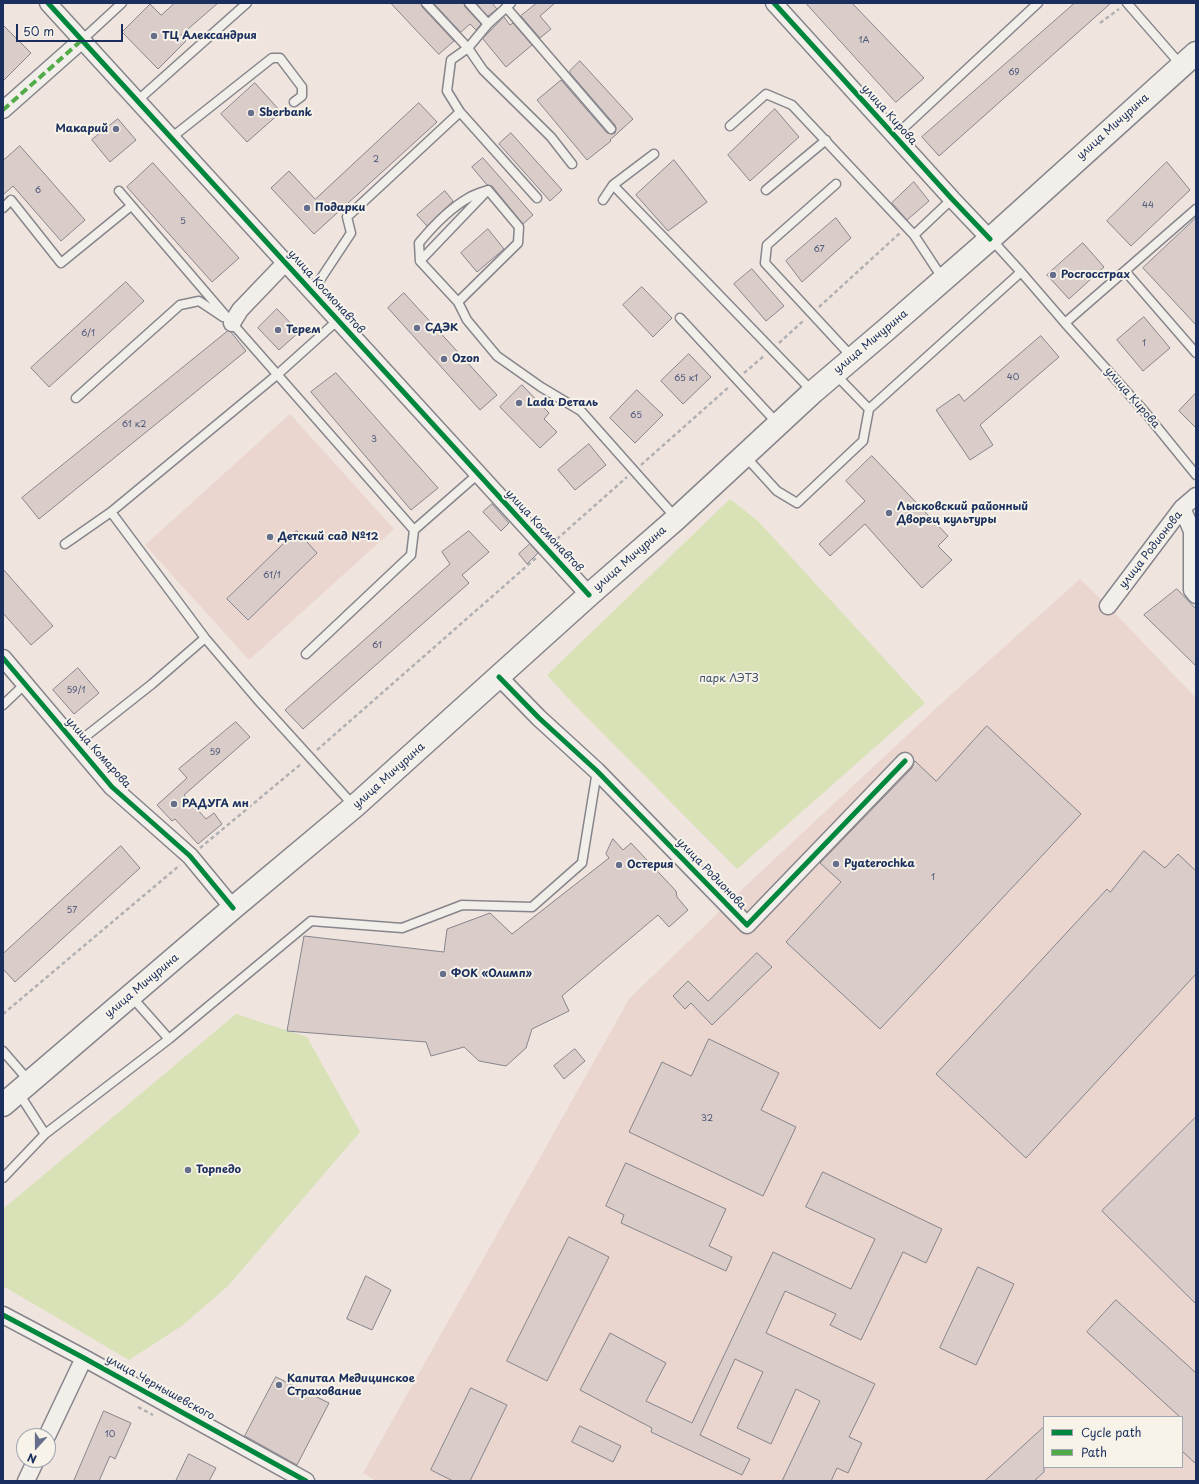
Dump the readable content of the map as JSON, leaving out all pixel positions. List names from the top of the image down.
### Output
{
  "streets": {
    "main road": ["улица Мичурина"],
    "street": [
      "улица Кирова",
      "улица Космонавтов",
      "улица Родионова",
      "улица Комарова",
      "улица Чернышевского"
    ]
  },
  "crossings": [
    ["улица Кирова", "улица Мичурина"],
    ["улица Мичурина", "улица Космонавтов"],
    ["улица Мичурина", "улица Родионова"],
    ["улица Мичурина", "улица Комарова"]
  ],
  "parks": ["парк ЛЭТЗ"],
  "places": [
    "ТЦ Александрия",
    "Sberbank",
    "Макарий",
    "Подарки",
    "Росгосстрах",
    "СДЭК",
    "Терем",
    "Ozon",
    "Lada Dеталь",
    "Лысковский районный Дворец культуры",
    "Детский сад №12",
    "РАДУГА мн",
    "Pyaterochka",
    "Остерия",
    "ФОК «Олимп»",
    "Торпедо",
    "Капитал Медицинское Страхование"
  ],
  "house_numbers": [
    "1А",
    "69",
    "2",
    "6",
    "44",
    "5",
    "67",
    "6/1",
    "1",
    "40",
    "65 к1",
    "65",
    "61 к2",
    "3",
    "61/1",
    "61",
    "59/1",
    "59",
    "1",
    "57",
    "32",
    "10"
  ],
  "legend": ["Cycle path", "Path"],
  "scale_bar": "50 m",
  "north": "bottom"
}
